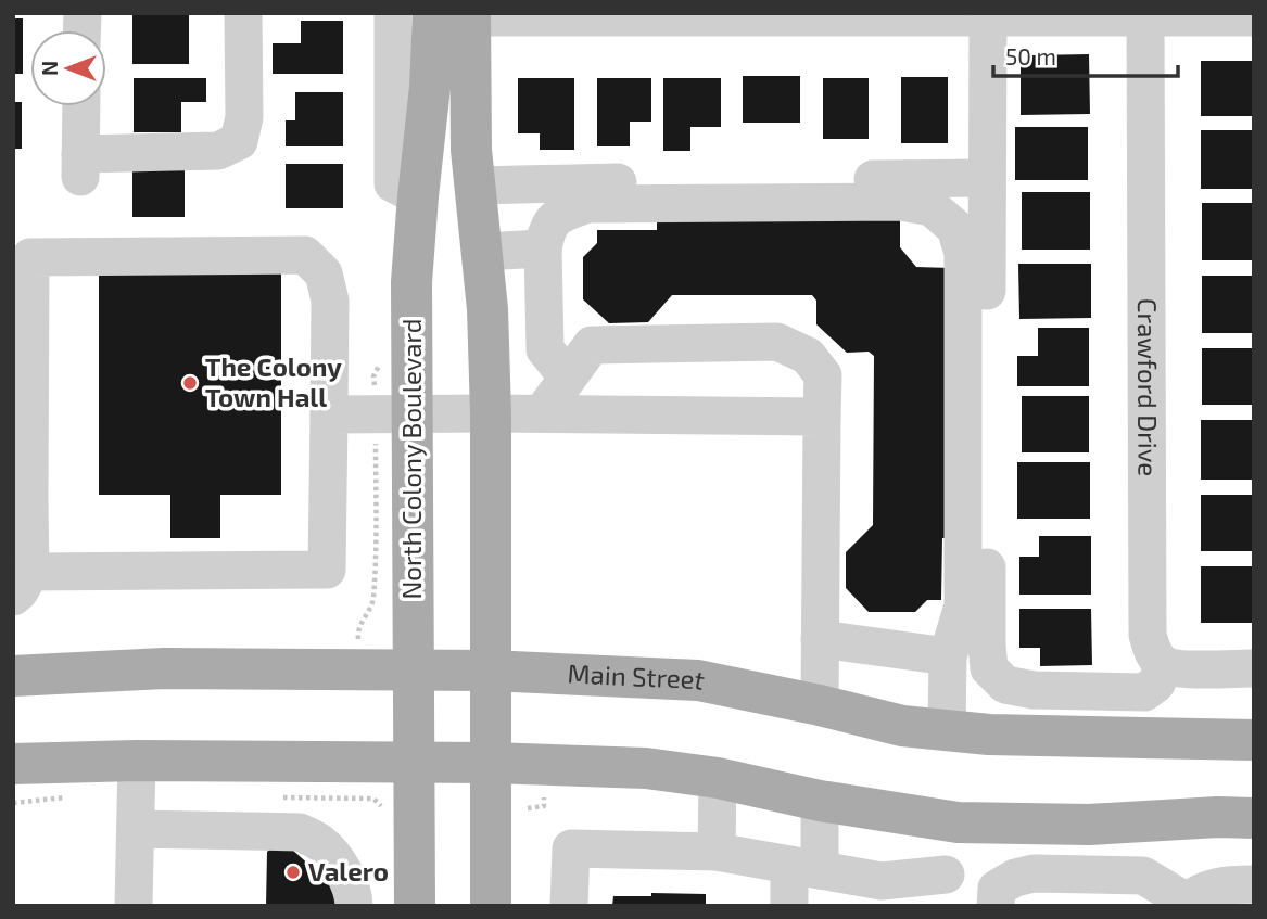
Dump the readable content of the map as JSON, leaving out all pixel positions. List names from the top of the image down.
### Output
{
  "streets": {
    "main road": ["North Colony Boulevard", "Main Street"],
    "street": ["Crawford Drive"]
  },
  "crossings": [
    ["North Colony Boulevard", "Main Street"]
  ],
  "places": ["The Colony Town Hall", "Valero"],
  "scale_bar": "50 m",
  "north": "left"
}
